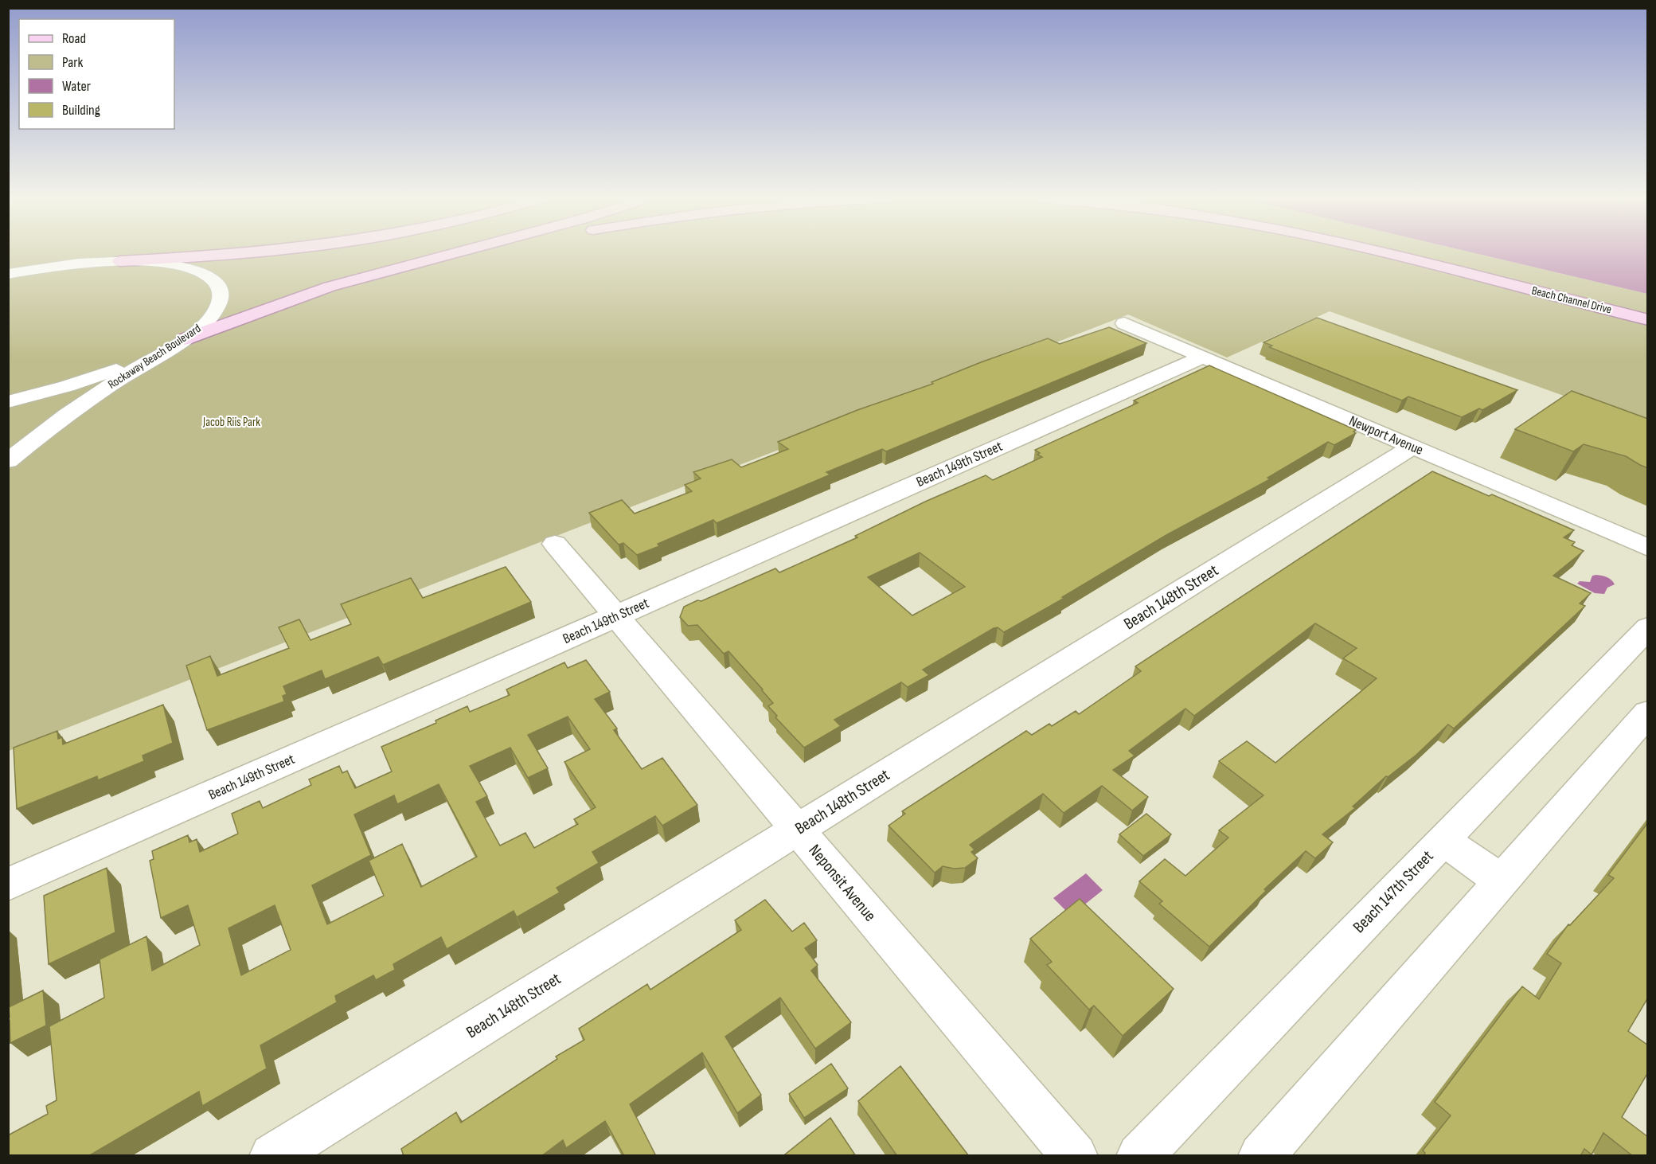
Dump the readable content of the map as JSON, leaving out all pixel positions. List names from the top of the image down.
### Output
{
  "streets": {
    "main road": ["Beach Channel Drive"],
    "street": [
      "Rockaway Beach Boulevard",
      "Newport Avenue",
      "Beach 149th Street",
      "Beach 148th Street",
      "Neponsit Avenue",
      "Beach 147th Street"
    ]
  },
  "crossings": [
    ["Newport Avenue", "Beach 149th Street"],
    ["Newport Avenue", "Beach 148th Street"],
    ["Beach 149th Street", "Neponsit Avenue"],
    ["Beach 148th Street", "Neponsit Avenue"]
  ],
  "parks": ["Jacob Riis Park"],
  "legend": [
    "Road",
    "Park",
    "Water",
    "Building"
  ]
}
